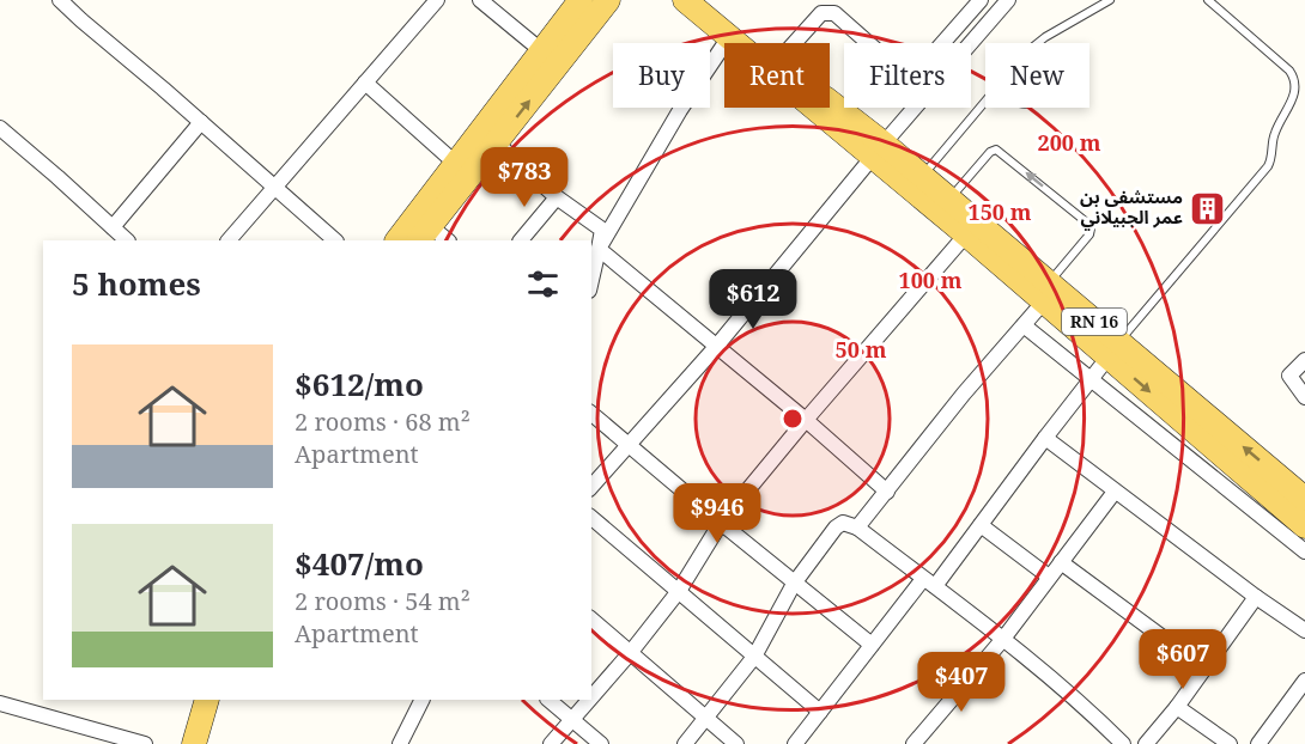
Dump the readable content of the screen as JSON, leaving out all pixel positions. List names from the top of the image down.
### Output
{
  "streets": {
    "main road": ["RN 16"]
  },
  "places": {
    "building": ["مستشفى بن عمر الجبيلاني"]
  },
  "page": {
    "chip": [
      "Buy",
      "Rent",
      "Filters",
      "New"
    ],
    "price": [
      "$783",
      "$612",
      "$946",
      "$607",
      "$407"
    ],
    "heading": "5 homes",
    "list": [
      {
        "name": "$612/mo",
        "note": "2 rooms · 68 m² · Apartment"
      },
      {
        "name": "$407/mo",
        "note": "2 rooms · 54 m² · Apartment"
      }
    ]
  },
  "rings": [
    "200 m",
    "150 m",
    "100 m",
    "50 m"
  ]
}
